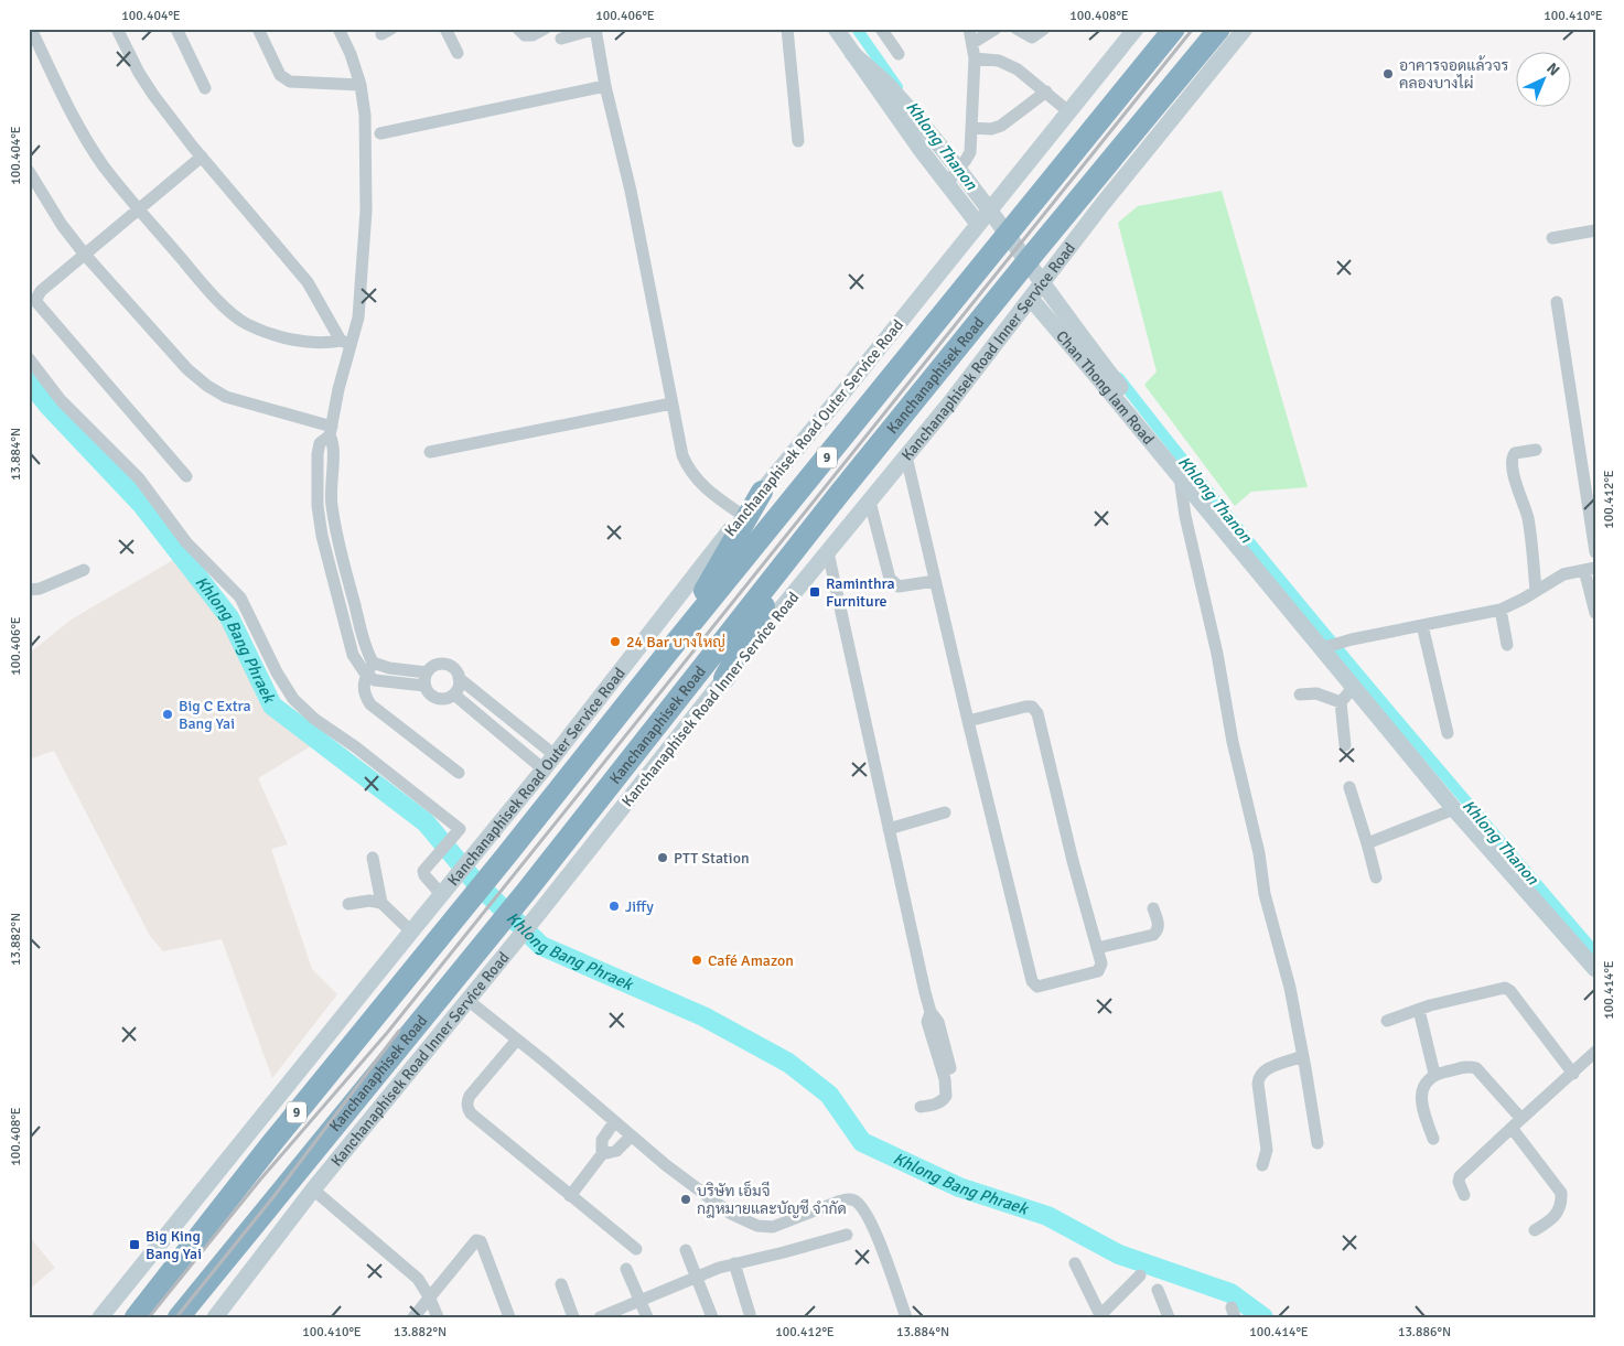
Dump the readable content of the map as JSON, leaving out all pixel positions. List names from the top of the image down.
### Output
{
  "streets": {
    "highway": ["Kanchanaphisek Road", "9"],
    "main road": ["Kanchanaphisek Road Inner Service Road", "Chan Thong Iam Road", "Kanchanaphisek Road Outer Service Road"]
  },
  "crossings": [
    ["Kanchanaphisek Road Inner Service Road", "Chan Thong Iam Road"]
  ],
  "water": ["Khlong Thanon", "Khlong Bang Phraek"],
  "places": {
    "other": [
      "อาคารจอดแล้วจร คลองบางไผ่",
      "24 Bar บางใหญ่",
      "Big C Extra Bang Yai",
      "PTT Station",
      "Jiffy",
      "Café Amazon",
      "บริษัท เอ็มจี กฎหมายและบัญชี จำกัด"
    ],
    "transit": ["Raminthra Furniture", "Big King Bang Yai"]
  },
  "north": "top right",
  "coordinates": [
    "100.404°E",
    "100.406°E",
    "100.408°E",
    "100.410°E",
    "13.884°N",
    "100.412°E",
    "13.882°N",
    "100.414°E",
    "13.886°N"
  ]
}
